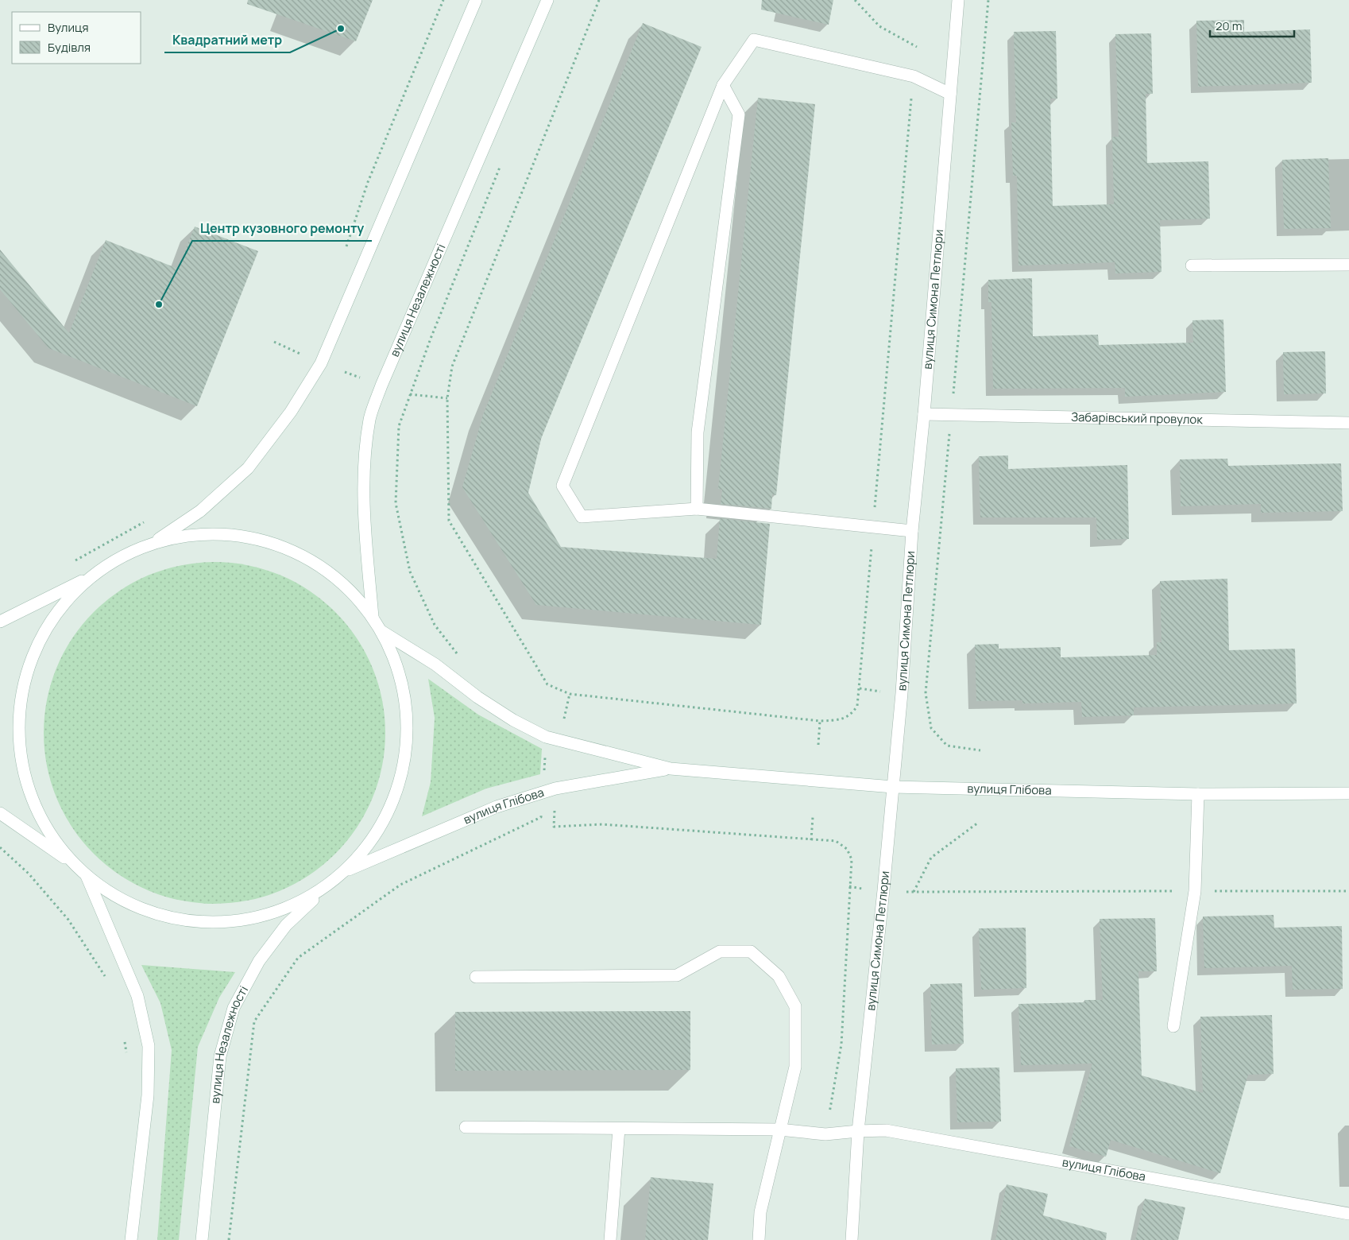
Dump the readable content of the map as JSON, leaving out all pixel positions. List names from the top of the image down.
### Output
{
  "streets": {
    "main road": [
      "вулиця Незалежності",
      "вулиця Симона Петлюри",
      "Забарівський провулок",
      "вулиця Глібова"
    ]
  },
  "crossings": [
    ["вулиця Незалежності", "вулиця Глібова"],
    ["вулиця Симона Петлюри", "Забарівський провулок"],
    ["вулиця Симона Петлюри", "вулиця Глібова"]
  ],
  "places": ["Квадратний метр", "Центр кузовного ремонту"],
  "legend": ["Вулиця", "Будівля"],
  "scale_bar": "20 m"
}
